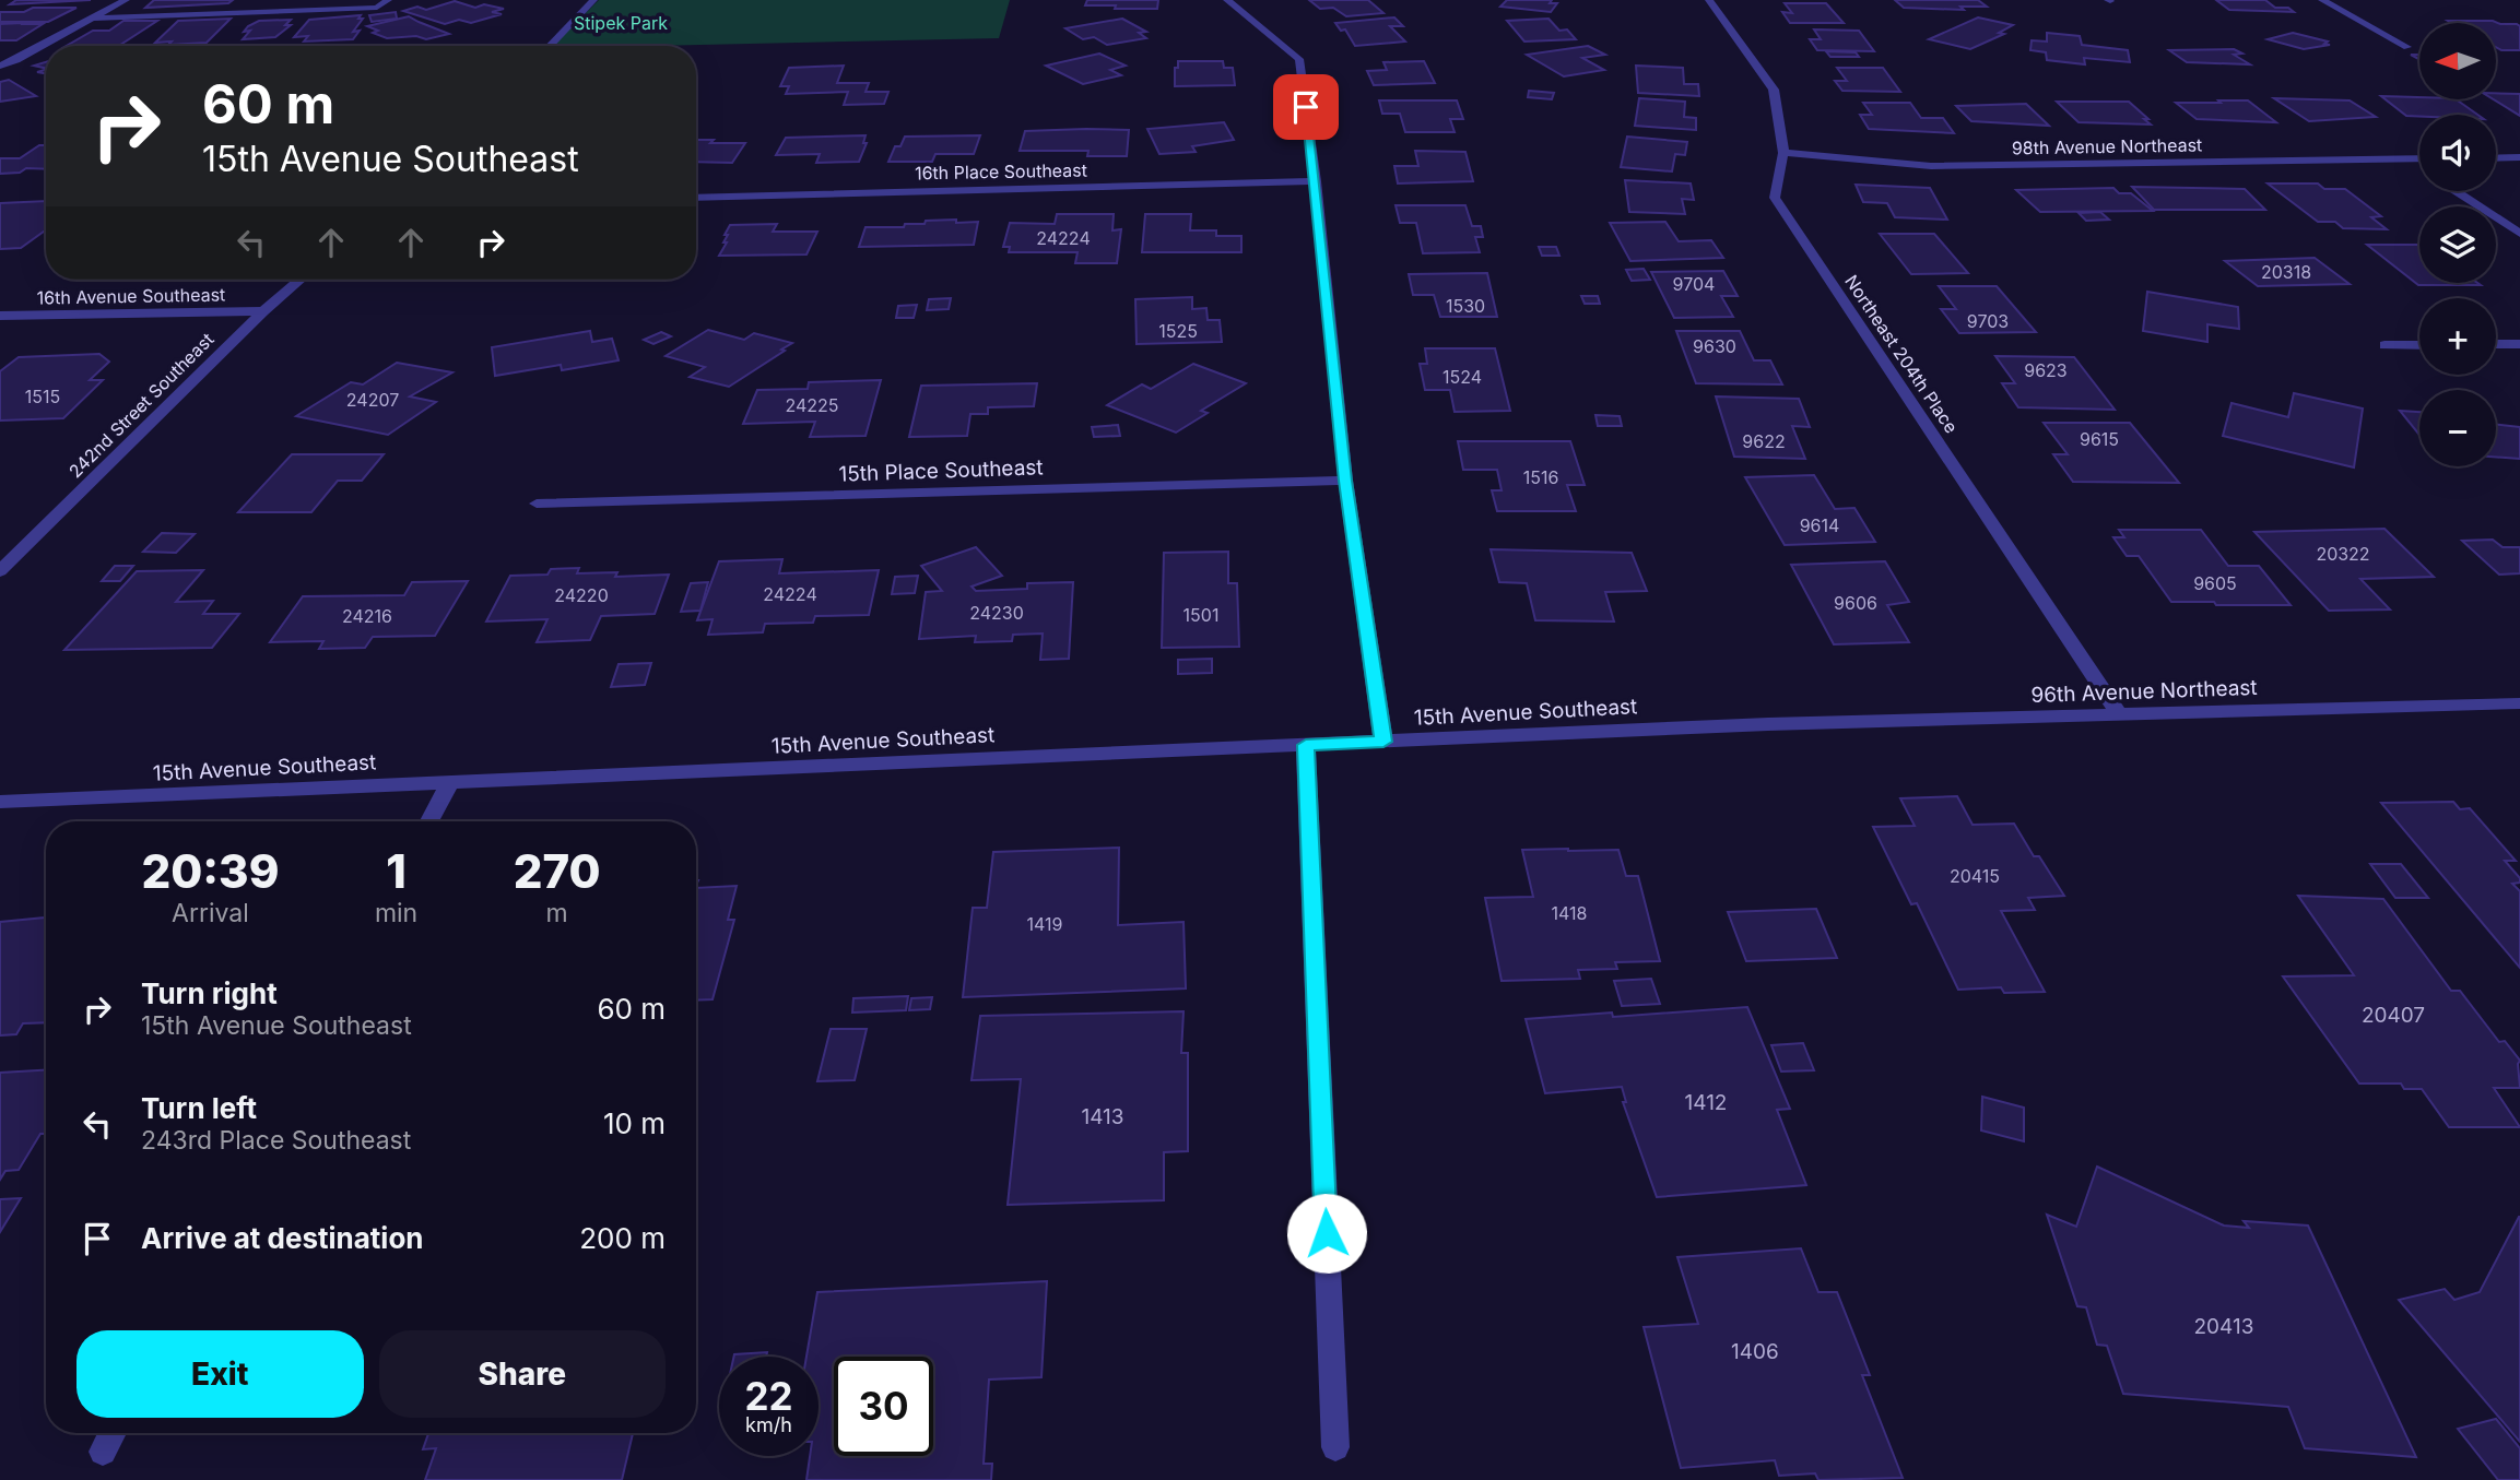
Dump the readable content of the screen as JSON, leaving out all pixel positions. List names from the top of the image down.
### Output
{
  "streets": {
    "street": [
      "98th Avenue Northeast",
      "16th Place Southeast",
      "16th Avenue Southeast",
      "Northeast 204th Place",
      "242nd Street Southeast",
      "15th Place Southeast",
      "96th Avenue Northeast",
      "15th Avenue Southeast"
    ]
  },
  "crossings": [
    ["98th Avenue Northeast", "Northeast 204th Place"],
    ["16th Avenue Southeast", "242nd Street Southeast"],
    ["Northeast 204th Place", "96th Avenue Northeast"],
    ["96th Avenue Northeast", "15th Avenue Southeast"]
  ],
  "parks": ["Stipek Park"],
  "house_numbers": [
    "24224",
    "20318",
    "9704",
    "1530",
    "9703",
    "1525",
    "9630",
    "9623",
    "1524",
    "1515",
    "24207",
    "24225",
    "9615",
    "9622",
    "1516",
    "9614",
    "20322",
    "9605",
    "24224",
    "24220",
    "9606",
    "24230",
    "1501",
    "24216",
    "20415",
    "1418",
    "1419",
    "20407",
    "1412",
    "1413",
    "20413",
    "1406"
  ],
  "north": "left",
  "page": {
    "map_buttons": ["+", "−"],
    "turn": ["60 m", "15th Avenue Southeast"],
    "eta": [
      "20:39",
      "Arrival",
      "1",
      "min",
      "270",
      "m"
    ],
    "list": [
      {
        "name": "Turn right",
        "note": "15th Avenue Southeast",
        "value": "60 m"
      },
      {
        "name": "Turn left",
        "note": "243rd Place Southeast",
        "value": "10 m"
      },
      {
        "name": "Arrive at destination",
        "value": "200 m"
      }
    ],
    "buttons": ["Exit", "Share"],
    "speed": "22 km/h",
    "limit": "30"
  }
}
